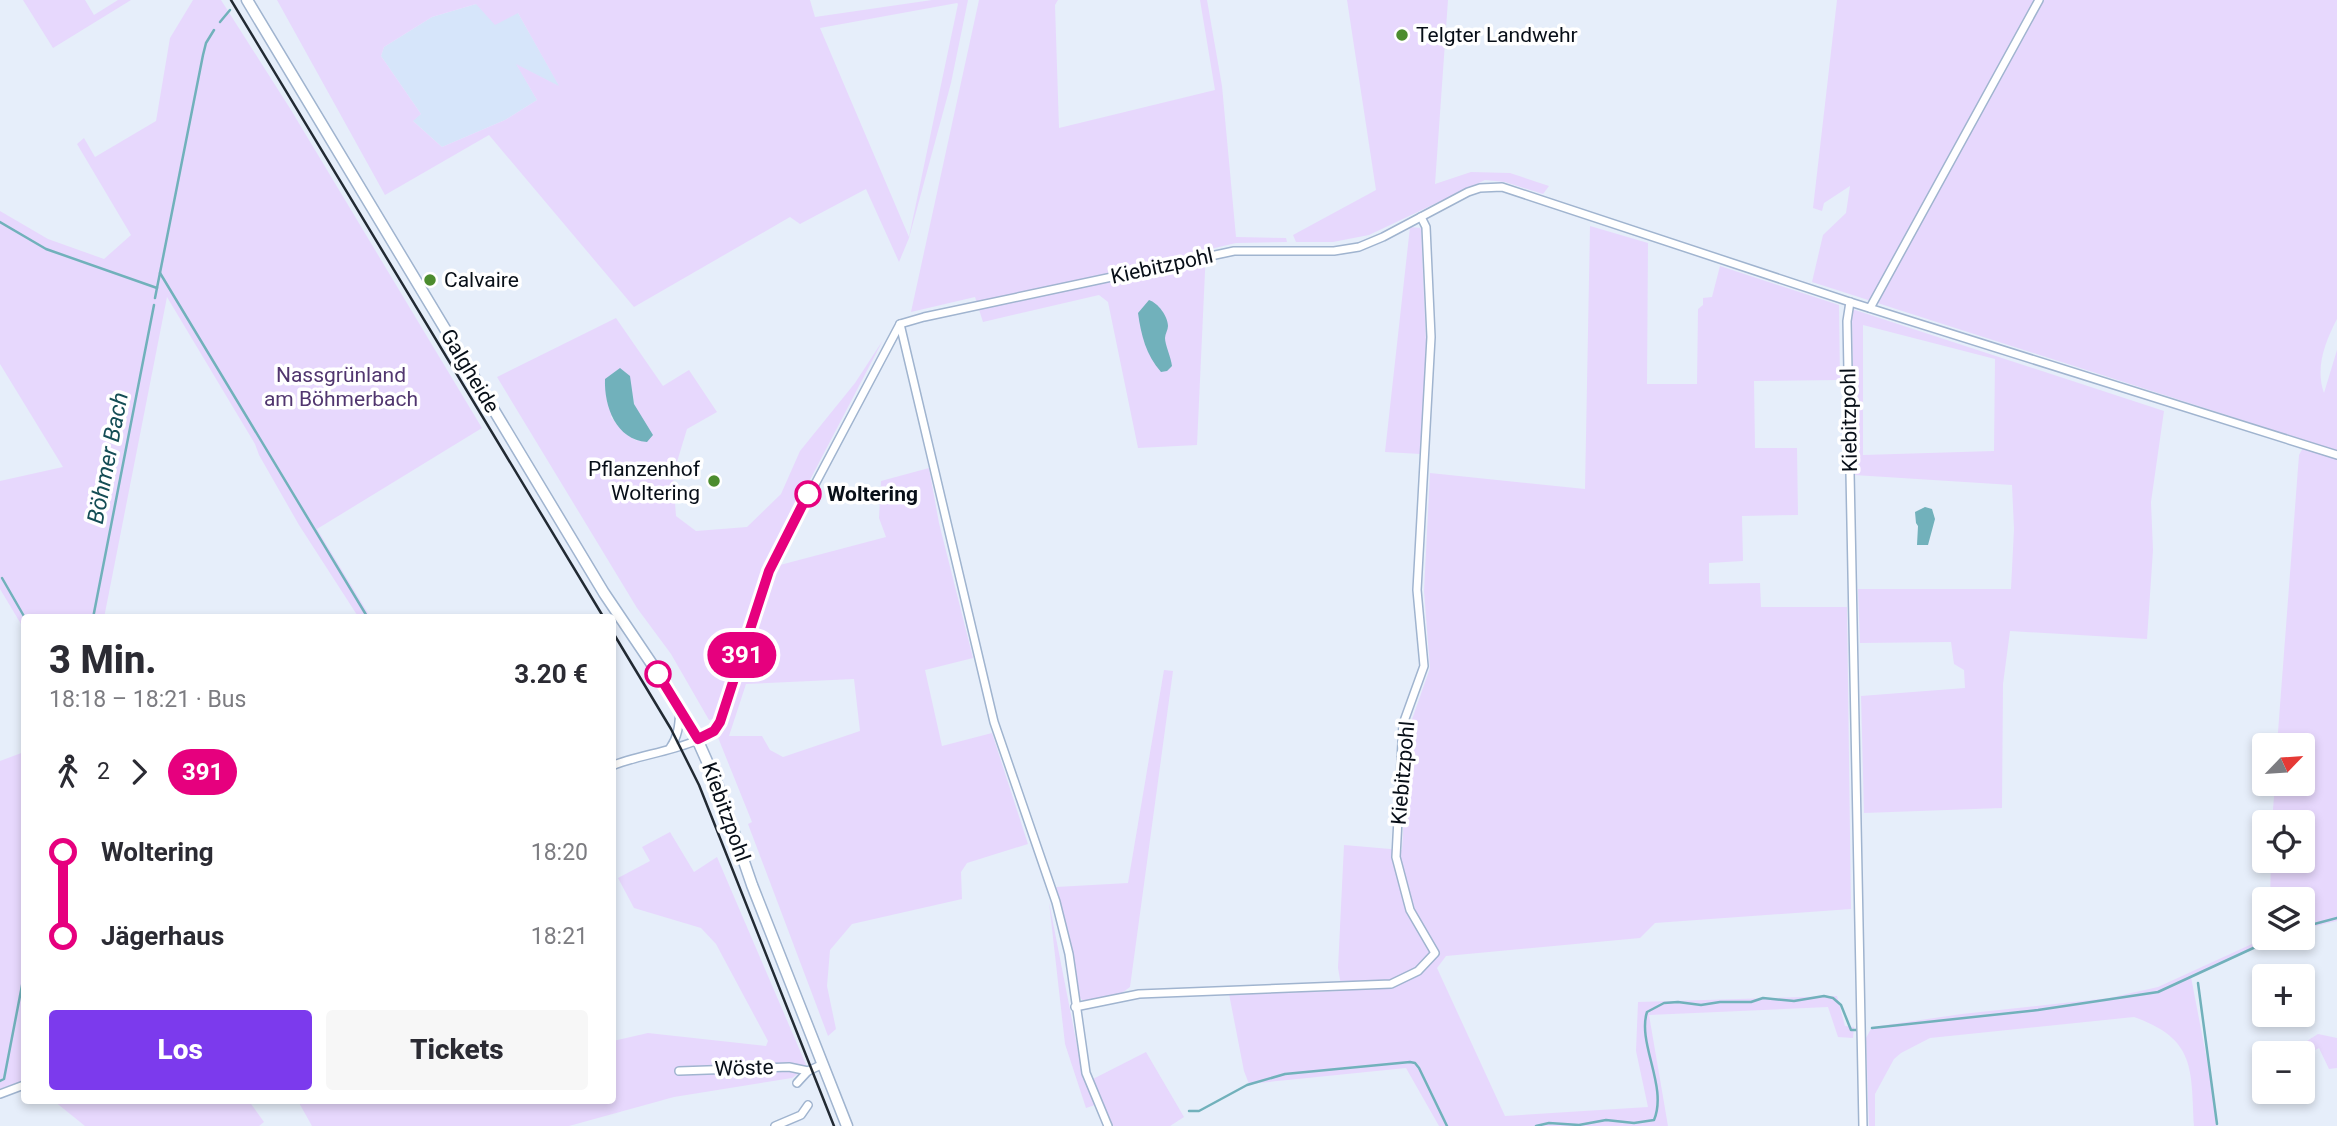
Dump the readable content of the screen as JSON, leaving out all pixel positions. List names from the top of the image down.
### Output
{
  "streets": {
    "main road": ["Kiebitzpohl", "Galgheide"],
    "street": ["Wöste"]
  },
  "crossings": [
    ["Kiebitzpohl", "Galgheide"],
    ["Kiebitzpohl", "Wöste"]
  ],
  "water": ["Böhmer Bach"],
  "parks": ["Nassgrünland am Böhmerbach"],
  "places": [
    "Telgter Landwehr",
    "Calvaire",
    "Pflanzenhof Woltering",
    "Woltering"
  ],
  "lines": ["bus line 391"],
  "north": "top right",
  "page": {
    "on_map": "391",
    "heading": ["3 Min.", "18:18 – 18:21 · Bus", "3.20 €"],
    "map_buttons": ["+", "−"],
    "legs": ["2", "391"],
    "list": [
      {
        "name": "Woltering",
        "value": "18:20"
      },
      {
        "name": "Jägerhaus",
        "value": "18:21"
      }
    ],
    "buttons": ["Los", "Tickets"]
  }
}
